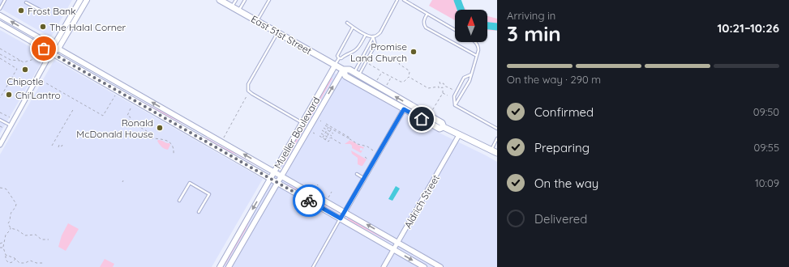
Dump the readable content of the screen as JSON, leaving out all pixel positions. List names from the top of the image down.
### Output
{
  "streets": {
    "main road": ["East 51st Street"],
    "street": ["Mueller Boulevard", "Aldrich Street"]
  },
  "crossings": [
    ["East 51st Street", "Mueller Boulevard"],
    ["East 51st Street", "Aldrich Street"]
  ],
  "places": [
    "Frost Bank",
    "The Halal Corner",
    "Promise Land Church",
    "Chipotle",
    "Chi'Lantro",
    "Ronald McDonald House"
  ],
  "north": "top",
  "page": {
    "heading": ["3 min", "Arriving in", "10:21–10:26"],
    "bar": "On the way · 290 m",
    "list": [
      ["Confirmed", "09:50"],
      ["Preparing", "09:55"],
      ["On the way", "10:09"],
      "Delivered"
    ]
  }
}
